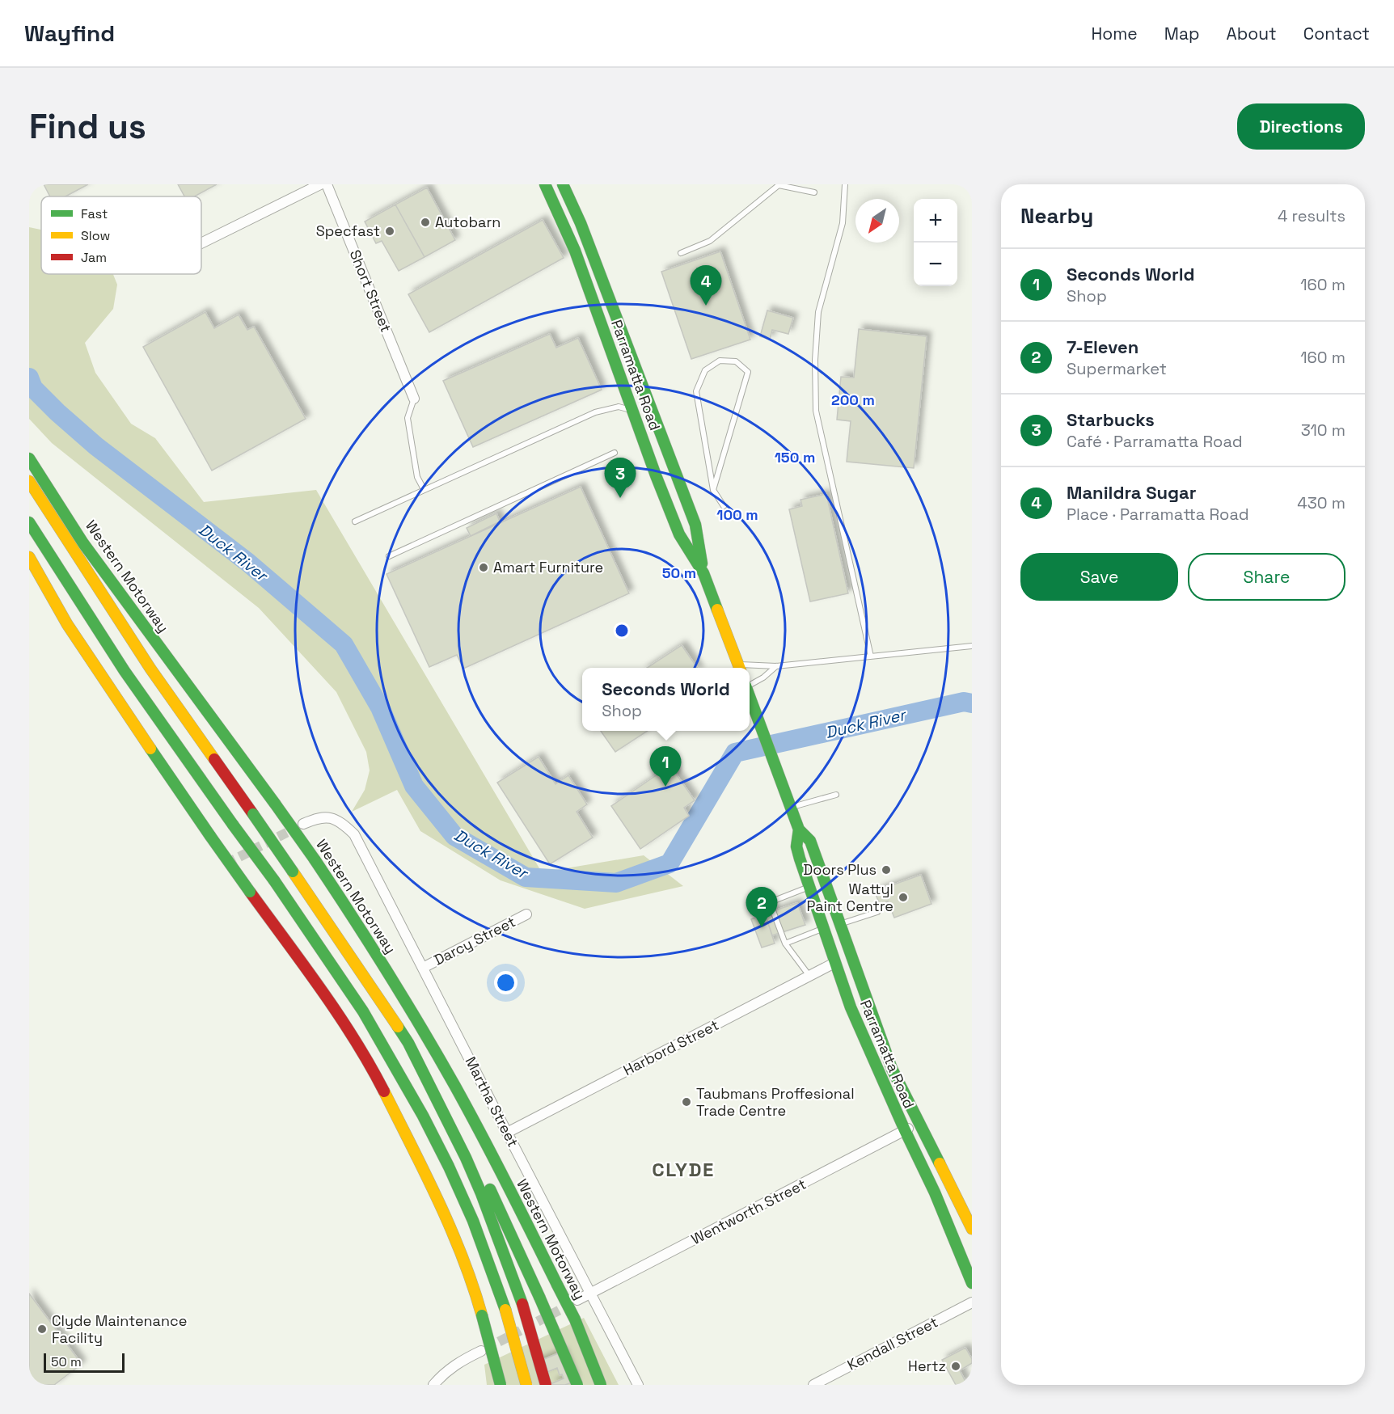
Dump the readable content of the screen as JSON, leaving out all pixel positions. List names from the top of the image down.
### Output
{
  "streets": {
    "highway": ["Parramatta Road", "Western Motorway"],
    "street": [
      "Short Street",
      "Darcy Street",
      "Harbord Street",
      "Martha Street",
      "Wentworth Street",
      "Kendall Street"
    ]
  },
  "crossings": [
    ["Parramatta Road", "Harbord Street"],
    ["Parramatta Road", "Wentworth Street"],
    ["Darcy Street", "Martha Street"],
    ["Harbord Street", "Martha Street"],
    ["Martha Street", "Wentworth Street"]
  ],
  "districts": ["CLYDE"],
  "water": ["Duck River"],
  "places": [
    "Autobarn",
    "Specfast",
    "Amart Furniture",
    "Doors Plus",
    "Wattyl Paint Centre",
    "Taubmans Proffesional Trade Centre",
    "Clyde Maintenance Facility",
    "Hertz"
  ],
  "legend": ["Fast", "Slow", "Jam"],
  "scale_bar": "50 m",
  "north": "bottom left",
  "page": {
    "header": "Wayfind",
    "nav": [
      "Home",
      "Map",
      "About",
      "Contact"
    ],
    "buttons": [
      "Directions",
      ["Save", "Share"]
    ],
    "title": "Find us",
    "heading": ["Nearby", "4 results"],
    "map_buttons": ["+", "−"],
    "list": [
      {
        "mark": "1",
        "name": "Seconds World",
        "note": "Shop",
        "value": "160 m"
      },
      {
        "mark": "2",
        "name": "7-Eleven",
        "note": "Supermarket",
        "value": "160 m"
      },
      {
        "mark": "3",
        "name": "Starbucks",
        "note": "Café · Parramatta Road",
        "value": "310 m"
      },
      {
        "mark": "4",
        "name": "Manildra Sugar",
        "note": "Place · Parramatta Road",
        "value": "430 m"
      }
    ],
    "pins": [
      "4",
      "3",
      "1",
      "2"
    ],
    "popup": ["Seconds World", "Shop"],
    "scale": "50 m"
  },
  "rings": [
    "200 m",
    "150 m",
    "100 m",
    "50 m"
  ]
}
